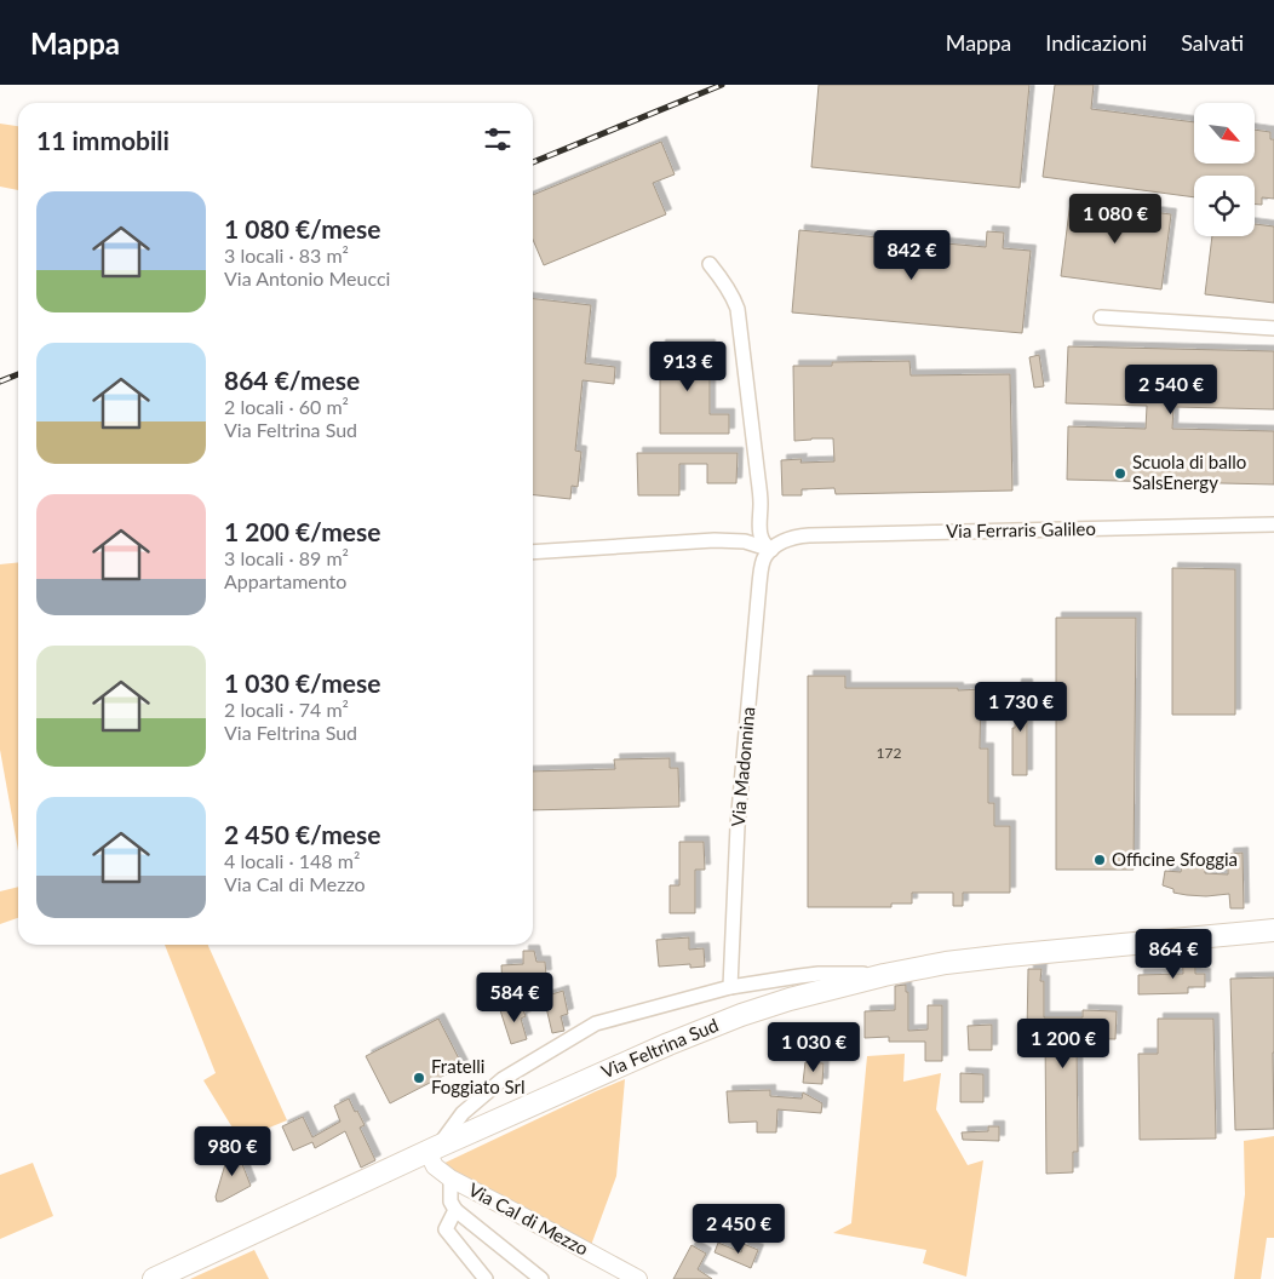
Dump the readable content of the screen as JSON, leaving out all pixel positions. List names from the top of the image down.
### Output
{
  "streets": {
    "main road": ["Via Feltrina Sud"],
    "street": ["Via Ferraris Galileo", "Via Madonnina", "Via Cal di Mezzo"]
  },
  "crossings": [
    ["Via Ferraris Galileo", "Via Madonnina"],
    ["Via Feltrina Sud", "Via Cal di Mezzo"]
  ],
  "places": ["Scuola di ballo SalsEnergy", "Officine Sfoggia", "Fratelli Foggiato Srl"],
  "house_numbers": ["172"],
  "north": "bottom right",
  "page": {
    "header": "Mappa",
    "nav": ["Mappa", "Indicazioni", "Salvati"],
    "heading": "11 immobili",
    "list": [
      {
        "name": "1 080 €/mese",
        "note": "3 locali · 83 m² · Via Antonio Meucci"
      },
      {
        "name": "864 €/mese",
        "note": "2 locali · 60 m² · Via Feltrina Sud"
      },
      {
        "name": "1 200 €/mese",
        "note": "3 locali · 89 m² · Appartamento"
      },
      {
        "name": "1 030 €/mese",
        "note": "2 locali · 74 m² · Via Feltrina Sud"
      },
      {
        "name": "2 450 €/mese",
        "note": "4 locali · 148 m² · Via Cal di Mezzo"
      }
    ],
    "price": [
      "1 080 €",
      "842 €",
      "913 €",
      "2 540 €",
      "1 730 €",
      "864 €",
      "584 €",
      "1 200 €",
      "1 030 €",
      "980 €",
      "2 450 €"
    ]
  }
}
